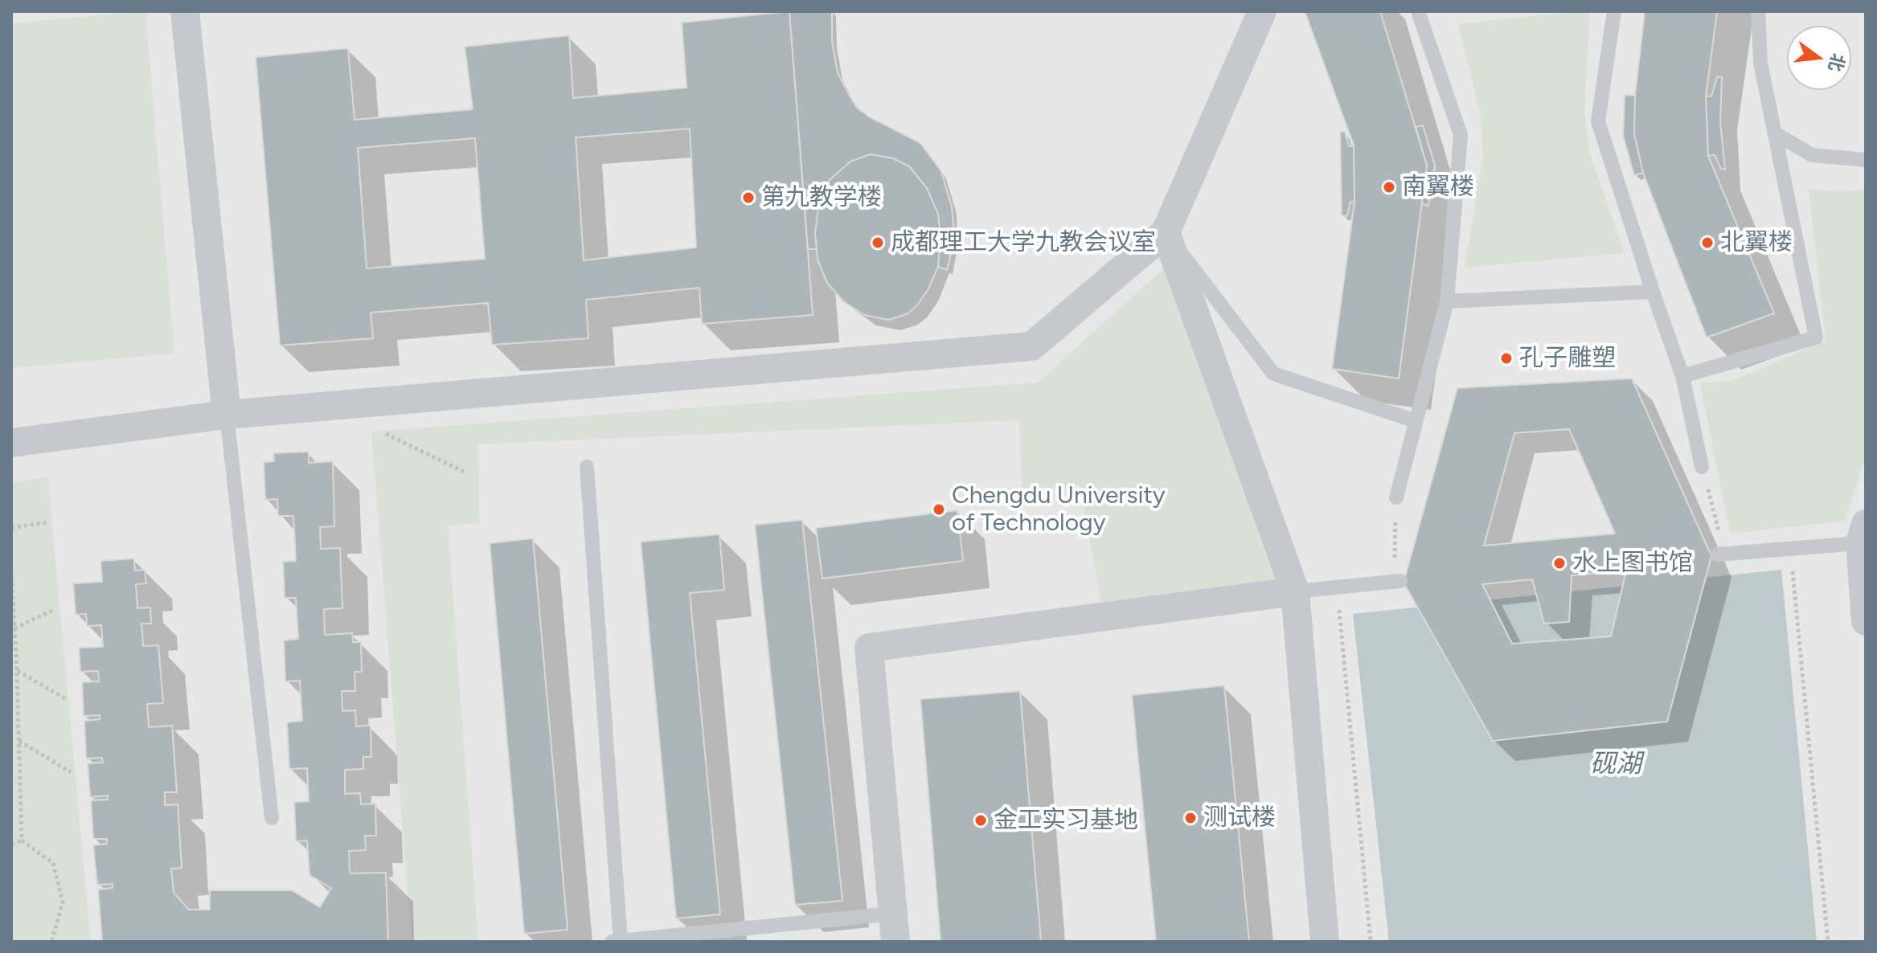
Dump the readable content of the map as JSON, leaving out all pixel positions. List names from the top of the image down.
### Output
{
  "water": ["砚湖"],
  "places": [
    "南翼楼",
    "第九教学楼",
    "成都理工大学九教会议室",
    "北翼楼",
    "孔子雕塑",
    "Chengdu University of Technology",
    "水上图书馆",
    "测试楼",
    "金工实习基地"
  ],
  "north": "right"
}
